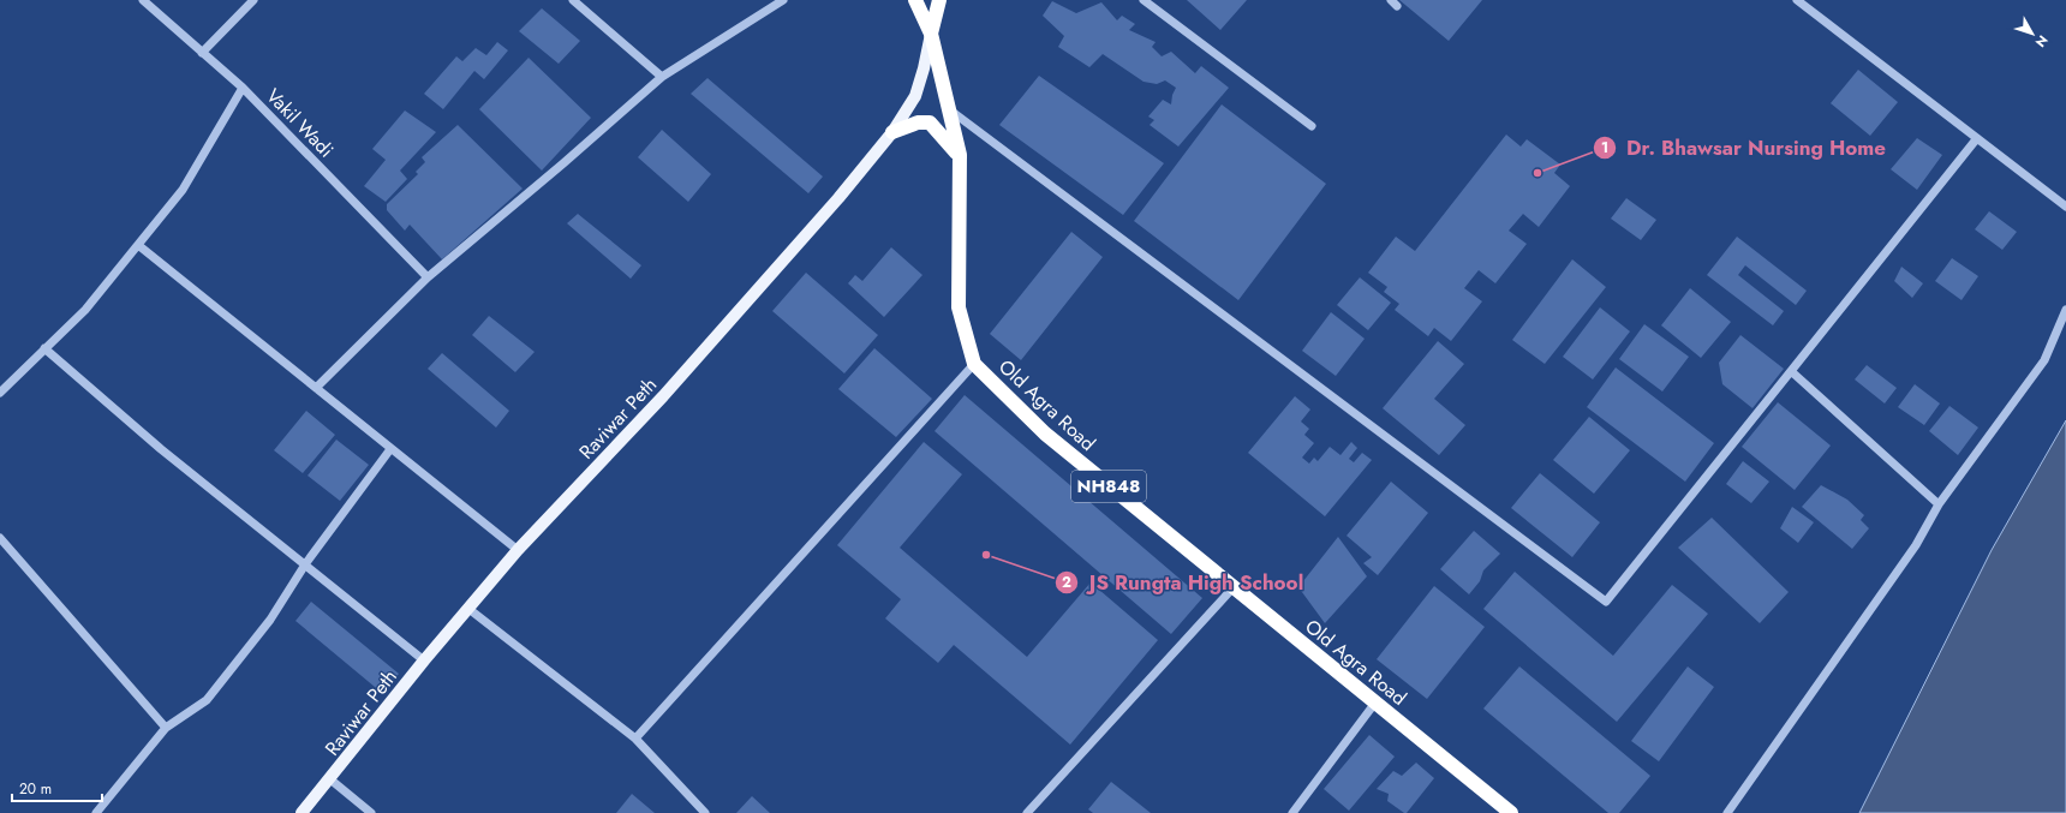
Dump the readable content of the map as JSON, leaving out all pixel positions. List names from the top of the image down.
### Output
{
  "streets": {
    "highway": ["Old Agra Road", "NH848"],
    "main road": ["Raviwar Peth"],
    "street": ["Vakil Wadi"]
  },
  "crossings": [
    ["Old Agra Road", "Raviwar Peth"]
  ],
  "places": ["Dr. Bhawsar Nursing Home", "JS Rungta High School"],
  "scale_bar": "20 m",
  "north": "bottom right"
}
